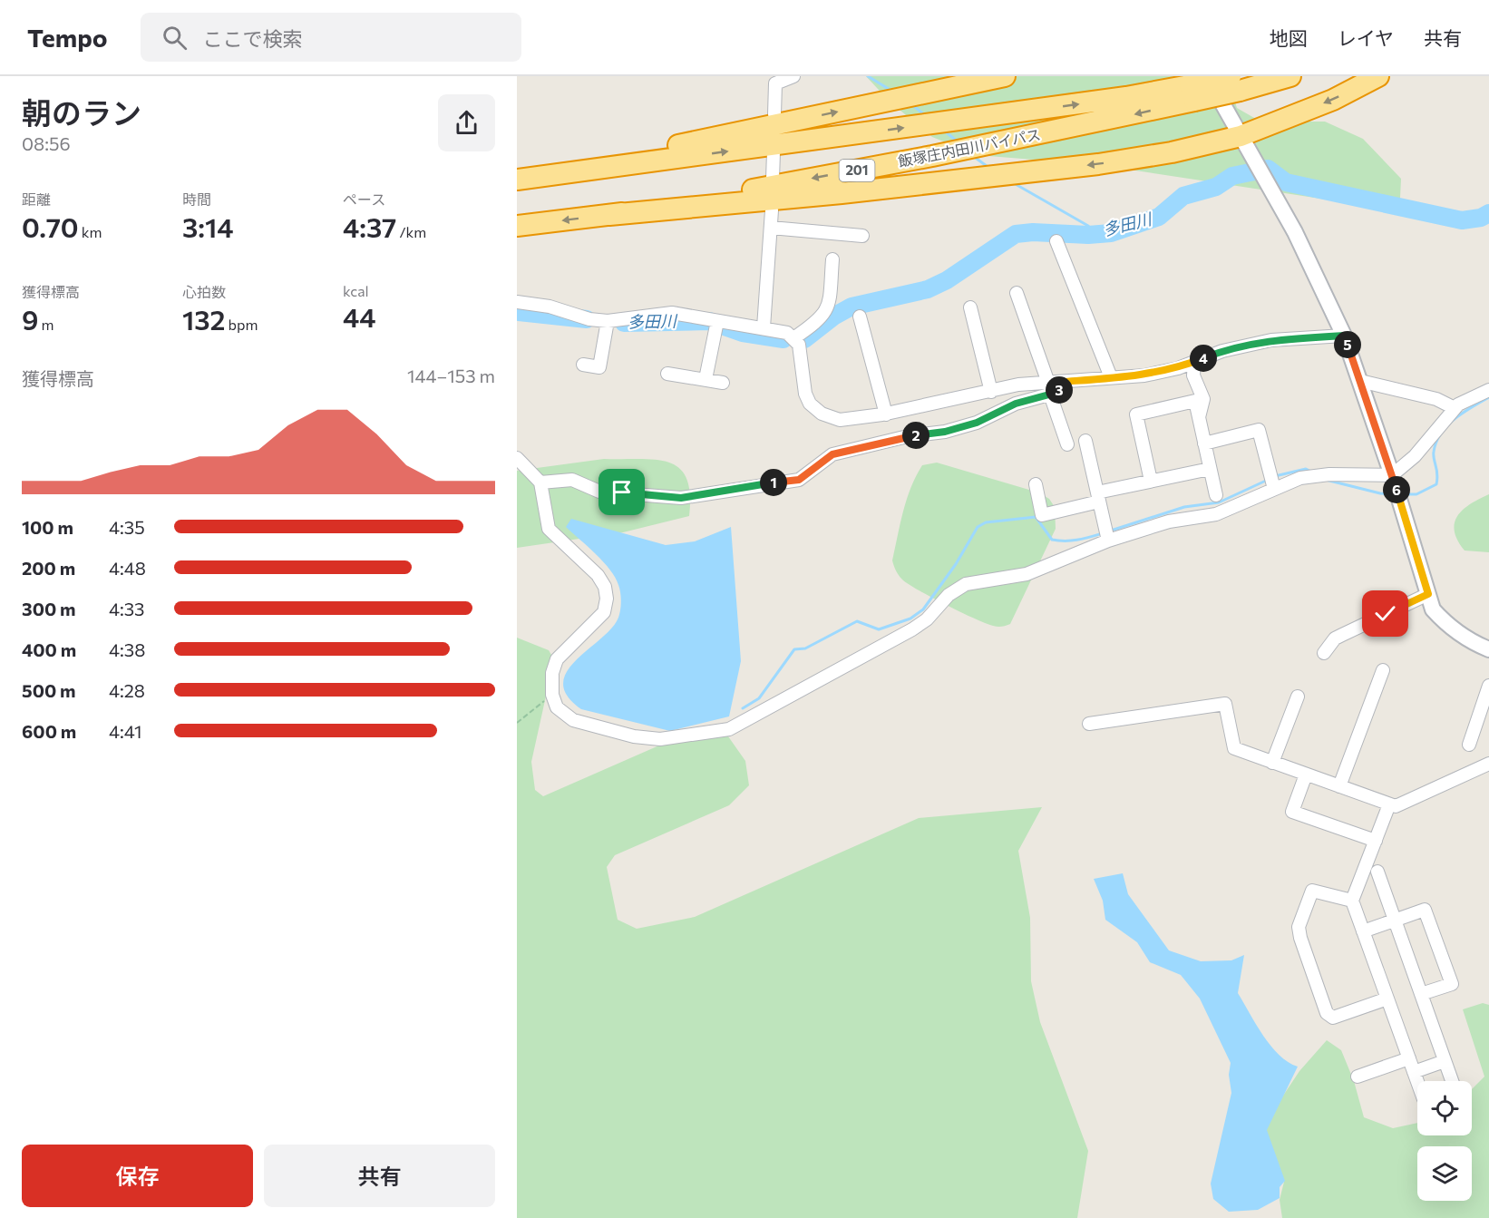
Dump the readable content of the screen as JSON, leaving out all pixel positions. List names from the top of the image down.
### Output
{
  "streets": {
    "highway": ["飯塚庄内田川バイパス", "201"]
  },
  "water": ["多田川"],
  "page": {
    "header": "Tempo",
    "search": "ここで検索",
    "nav": ["地図", "レイヤ", "共有"],
    "heading": ["朝のラン", "08:56"],
    "stats": [
      ["距離", "0.70 km"],
      ["時間", "3:14"],
      ["ペース", "4:37 /km"],
      ["獲得標高", "9 m"],
      ["心拍数", "132 bpm"],
      ["kcal", "44"]
    ],
    "pins": [
      "5",
      "4",
      "3",
      "2",
      "1",
      "6"
    ],
    "chart": ["獲得標高", "144–153 m"],
    "list": [
      {
        "name": "100 m",
        "note": "4:35"
      },
      {
        "name": "200 m",
        "note": "4:48"
      },
      {
        "name": "300 m",
        "note": "4:33"
      },
      {
        "name": "400 m",
        "note": "4:38"
      },
      {
        "name": "500 m",
        "note": "4:28"
      },
      {
        "name": "600 m",
        "note": "4:41"
      }
    ],
    "buttons": ["保存", "共有"]
  }
}
